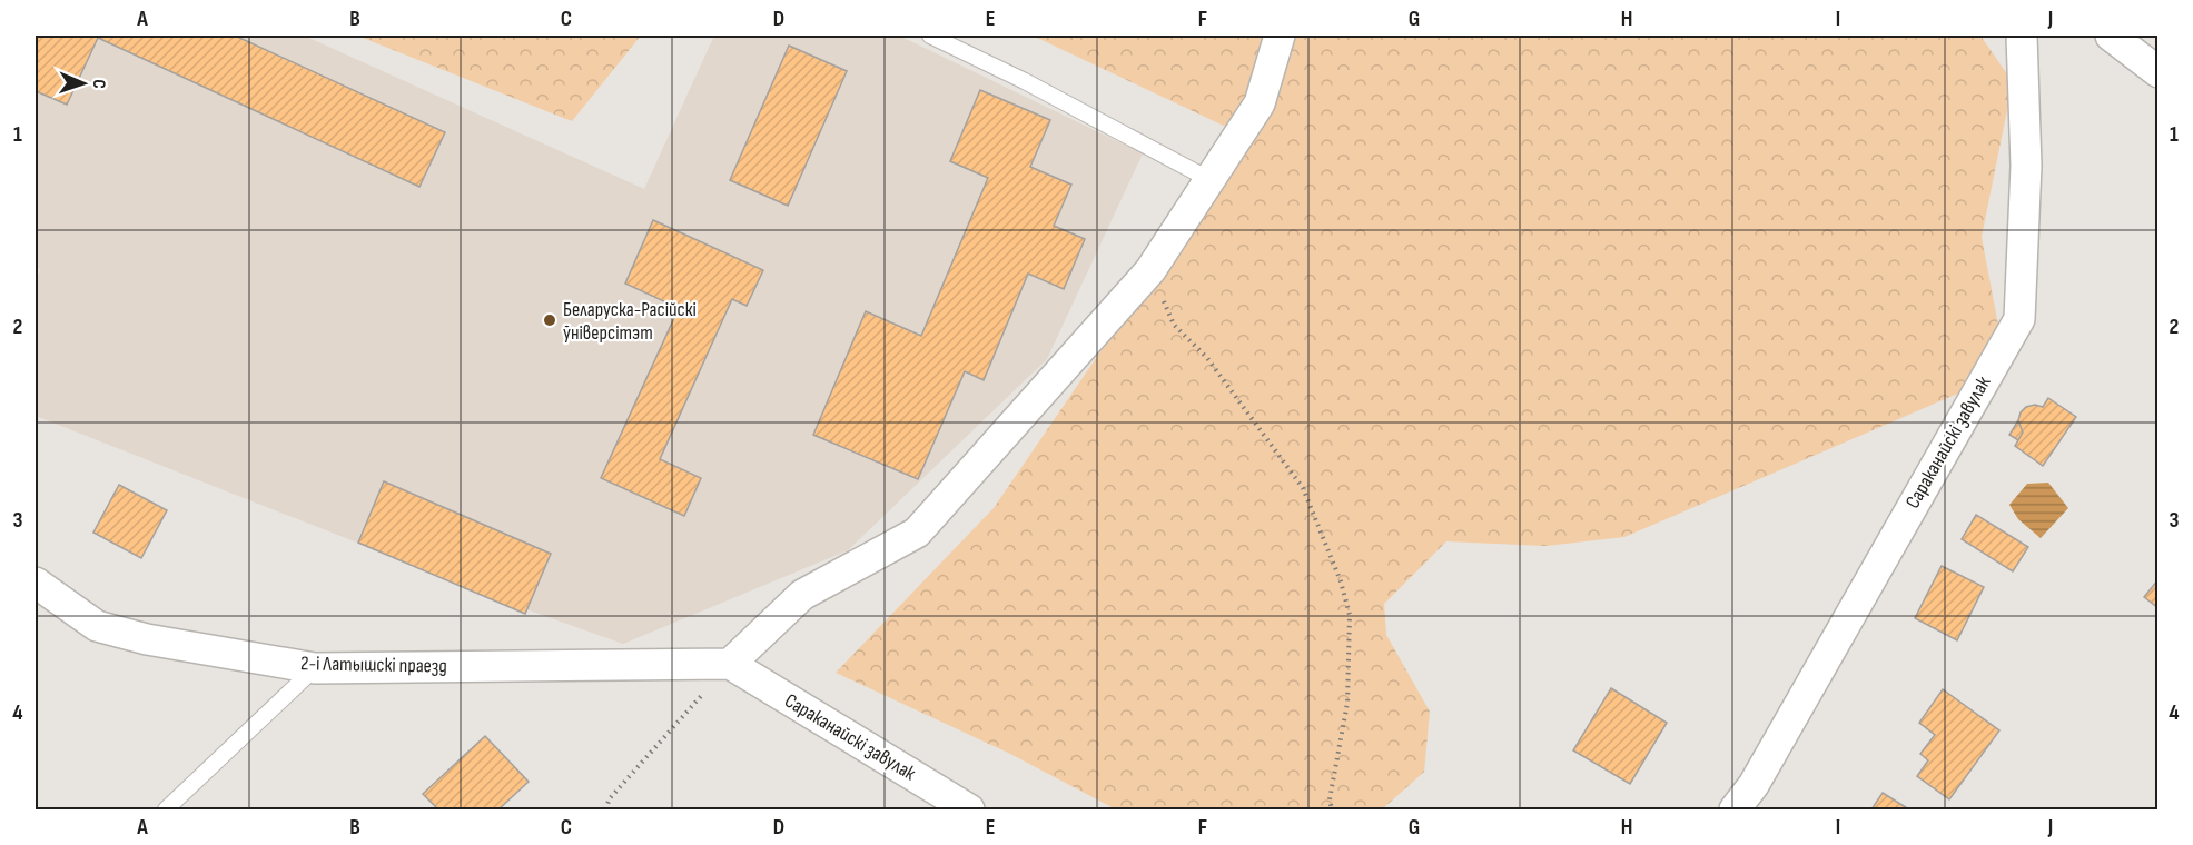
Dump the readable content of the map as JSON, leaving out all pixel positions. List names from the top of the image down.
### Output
{
  "streets": {
    "street": ["Сараканайскі завулак", "2-і Латышскі праезд"]
  },
  "crossings": [
    ["Сараканайскі завулак", "2-і Латышскі праезд"]
  ],
  "places": ["Беларуска-Расійскі ўніверсітэт"],
  "north": "right",
  "grid": {
    "columns": [
      "A",
      "B",
      "C",
      "D",
      "E",
      "F",
      "G",
      "H",
      "I",
      "J"
    ],
    "rows": [
      "1",
      "2",
      "3",
      "4"
    ]
  }
}
